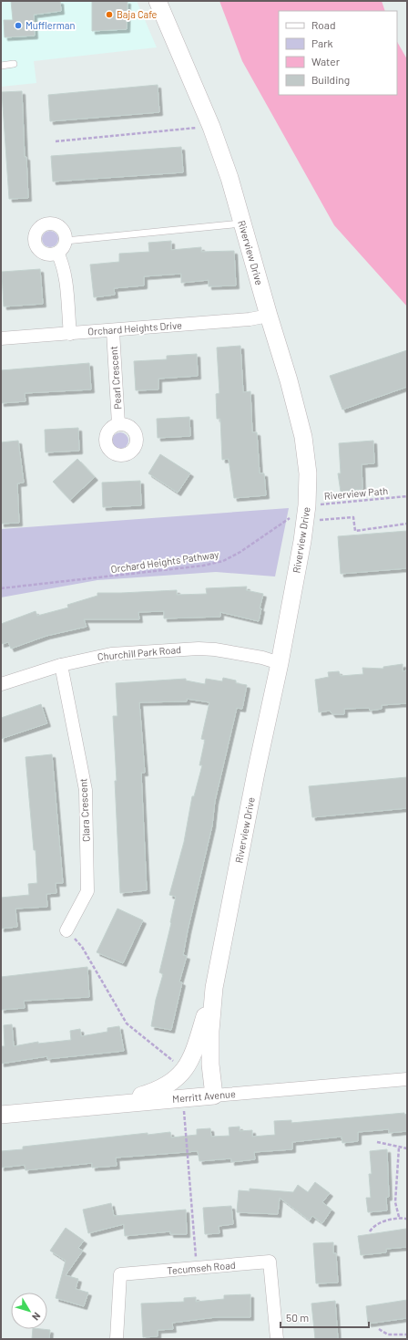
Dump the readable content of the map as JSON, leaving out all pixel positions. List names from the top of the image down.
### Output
{
  "streets": {
    "street": [
      "Riverview Drive",
      "Orchard Heights Drive",
      "Pearl Crescent",
      "Churchill Park Road",
      "Clara Crescent",
      "Merritt Avenue",
      "Tecumseh Road"
    ],
    "path": ["Riverview Path", "Orchard Heights Pathway"]
  },
  "crossings": [
    ["Riverview Drive", "Orchard Heights Drive"],
    ["Riverview Drive", "Riverview Path"],
    ["Riverview Drive", "Churchill Park Road"],
    ["Riverview Drive", "Merritt Avenue"],
    ["Orchard Heights Drive", "Pearl Crescent"],
    ["Churchill Park Road", "Clara Crescent"]
  ],
  "places": ["Baja Cafe", "Mufflerman"],
  "legend": [
    "Road",
    "Park",
    "Water",
    "Building"
  ],
  "scale_bar": "50 m",
  "north": "bottom right"
}
